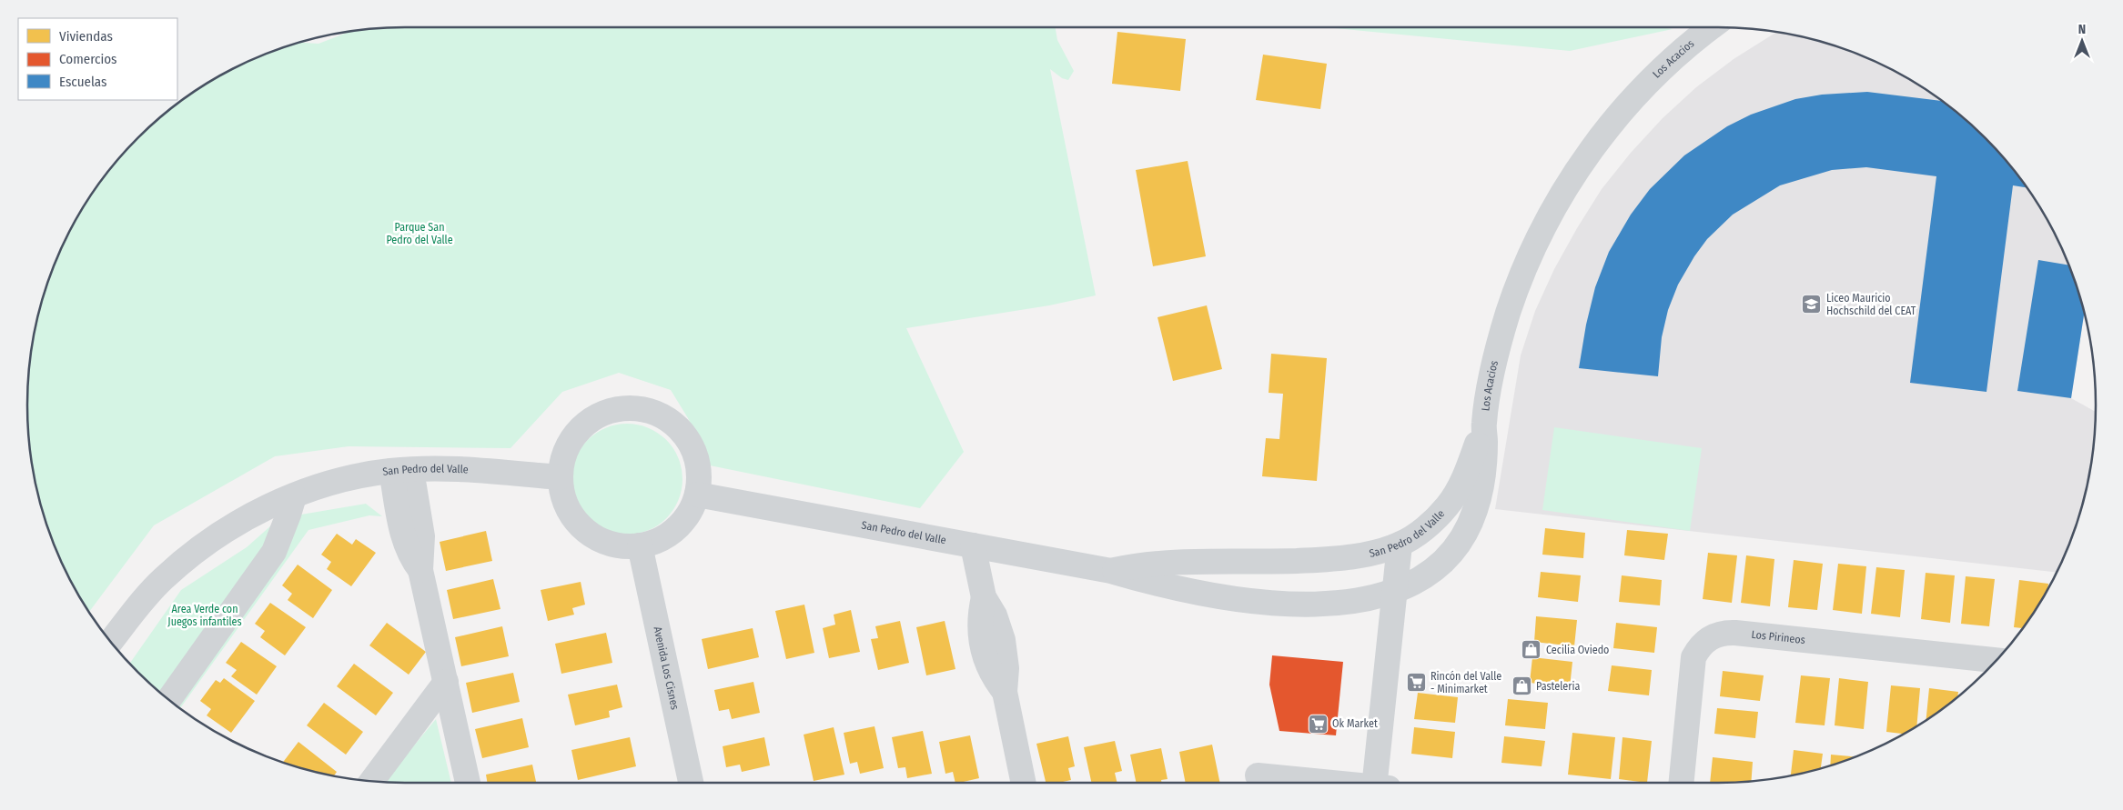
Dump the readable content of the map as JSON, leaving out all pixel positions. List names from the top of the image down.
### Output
{
  "streets": {
    "street": [
      "Los Acacios",
      "San Pedro del Valle",
      "Los Pirineos",
      "Avenida Los Cisnes"
    ]
  },
  "crossings": [
    ["Los Acacios", "San Pedro del Valle"],
    ["San Pedro del Valle", "Avenida Los Cisnes"]
  ],
  "parks": ["Parque San Pedro del Valle", "Area Verde con Juegos infantiles"],
  "places": {
    "school or university": ["Liceo Mauricio Hochschild del CEAT"],
    "shop": ["Cecilia Oviedo", "Pasteleria"],
    "supermarket": ["Rincón del Valle - Minimarket", "Ok Market"]
  },
  "legend": ["Viviendas", "Comercios", "Escuelas"],
  "north": "top"
}
